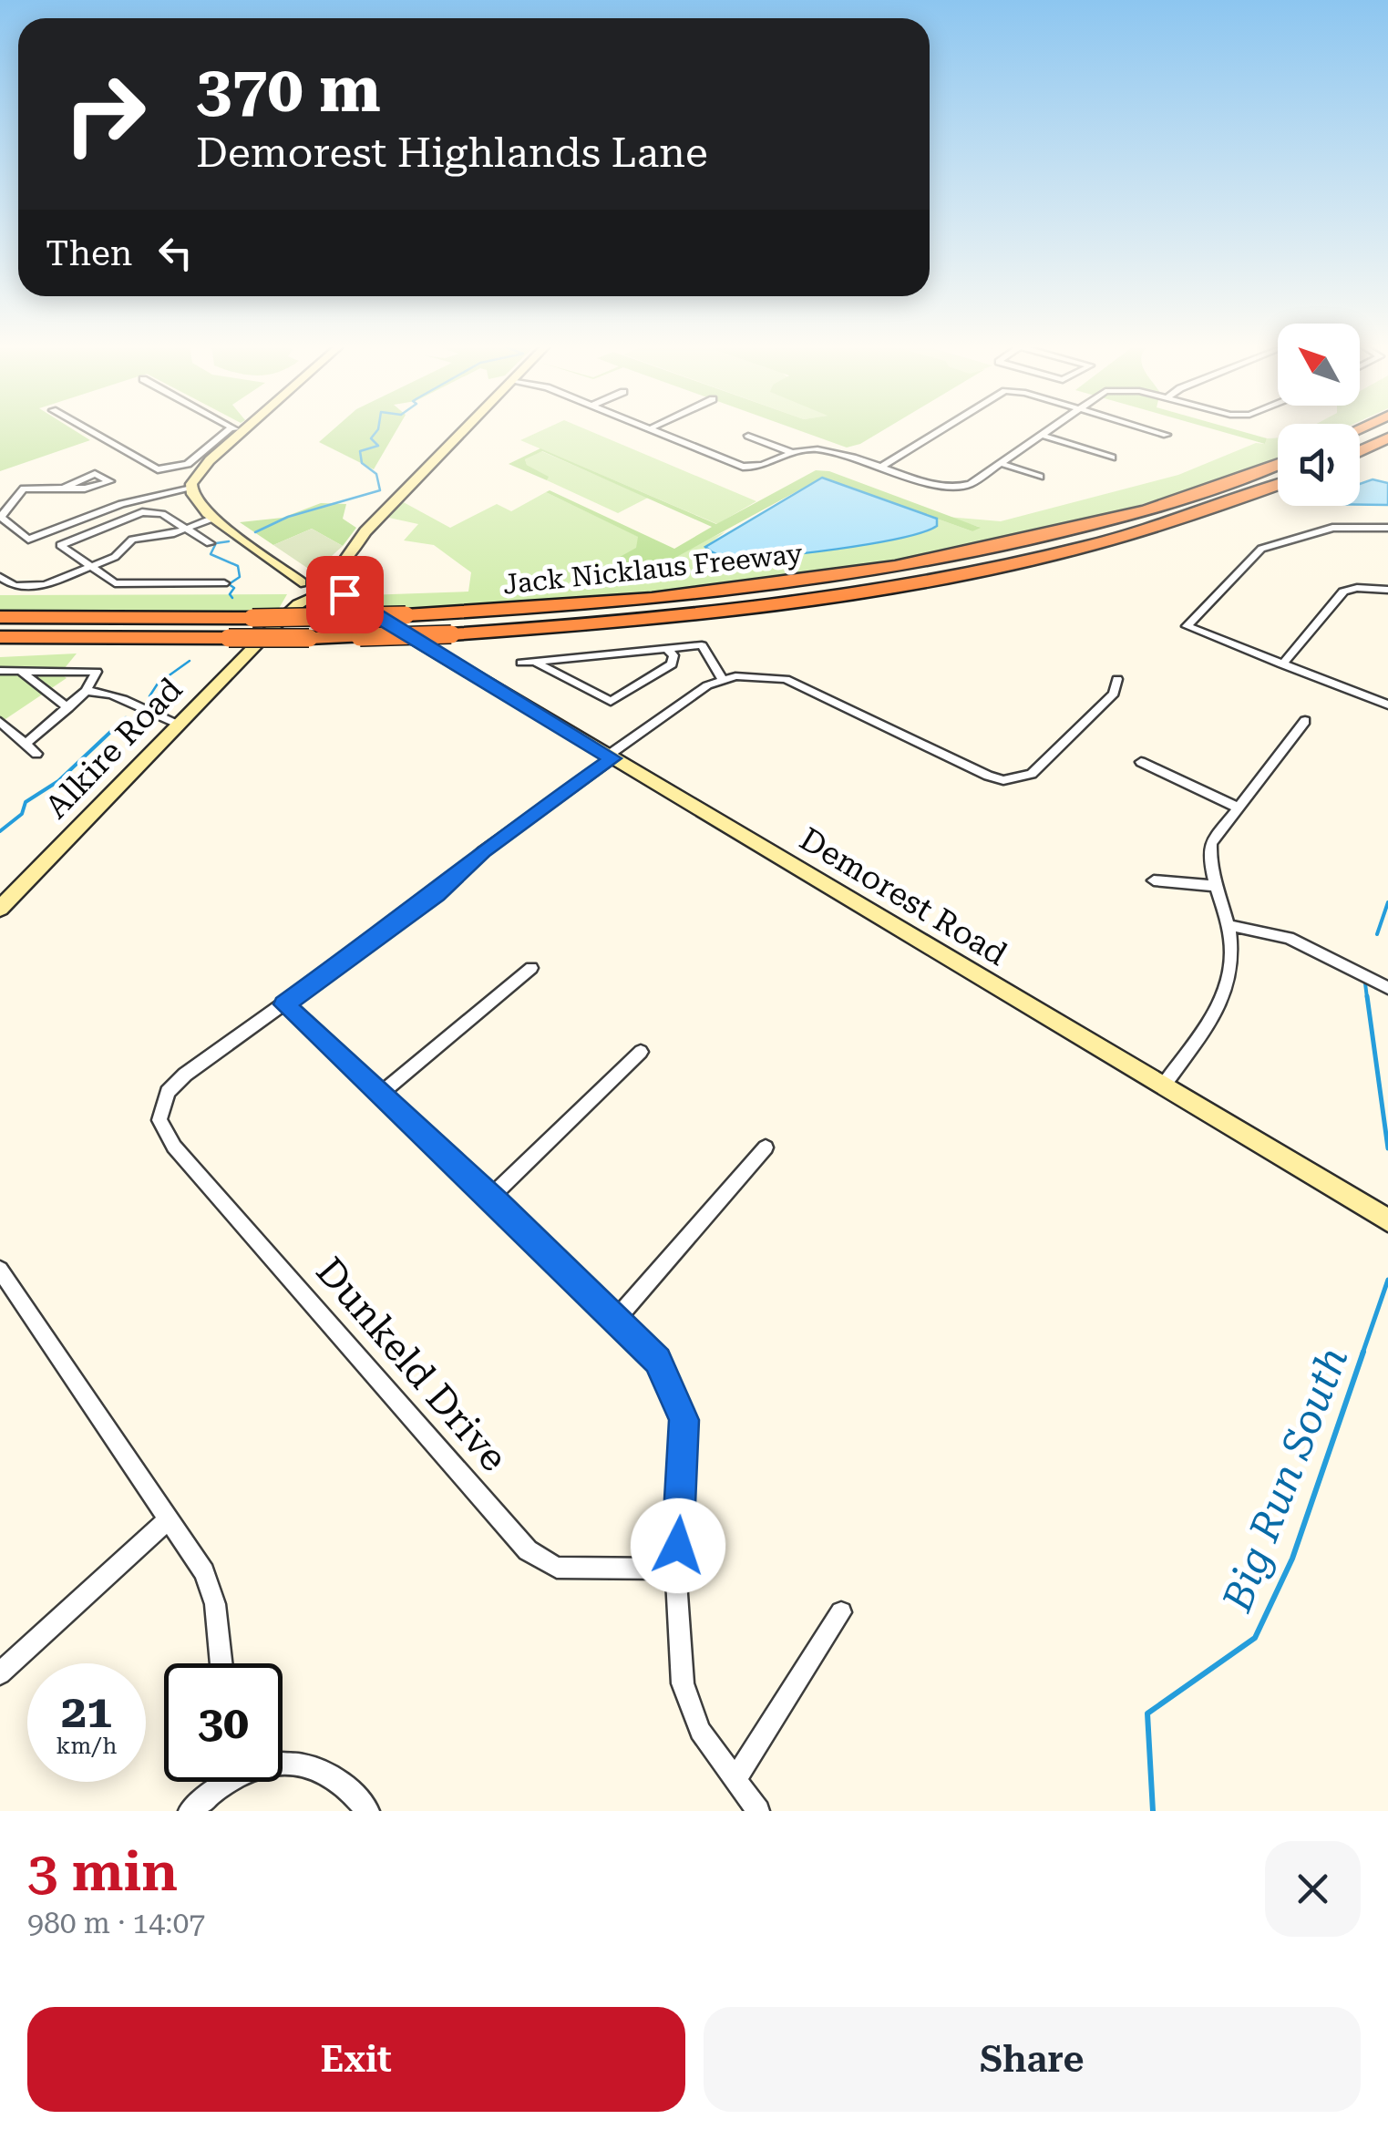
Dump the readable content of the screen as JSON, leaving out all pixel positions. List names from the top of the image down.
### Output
{
  "streets": {
    "highway": ["Jack Nicklaus Freeway"],
    "street": ["Alkire Road", "Demorest Road", "Dunkeld Drive"]
  },
  "crossings": [
    ["Alkire Road", "Demorest Road"]
  ],
  "water": ["Big Run South"],
  "north": "top left",
  "page": {
    "turn": ["370 m", "Demorest Highlands Lane"],
    "then": "Then",
    "speed": "21 km/h",
    "limit": "30",
    "heading": ["3 min", "980 m · 14:07"],
    "buttons": ["Exit", "Share"]
  }
}
